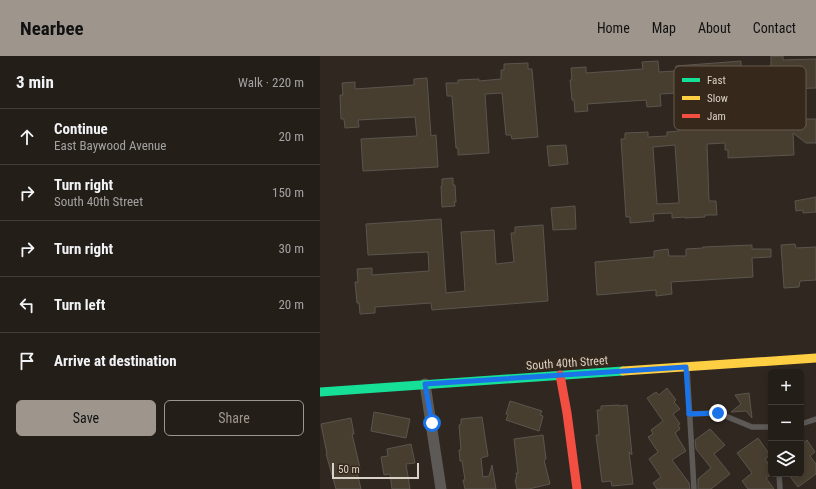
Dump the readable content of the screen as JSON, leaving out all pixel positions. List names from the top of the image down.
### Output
{
  "streets": {
    "street": ["South 40th Street"]
  },
  "legend": ["Fast", "Slow", "Jam"],
  "scale_bar": "50 m",
  "page": {
    "header": "Nearbee",
    "nav": [
      "Home",
      "Map",
      "About",
      "Contact"
    ],
    "heading": ["3 min", "Walk · 220 m"],
    "list": [
      ["Continue", "East Baywood Avenue", "20 m"],
      ["Turn right", "South 40th Street", "150 m"],
      ["Turn right", "30 m"],
      ["Turn left", "20 m"],
      "Arrive at destination"
    ],
    "map_buttons": ["+", "−"],
    "buttons": ["Save", "Share"],
    "scale": "50 m"
  }
}
